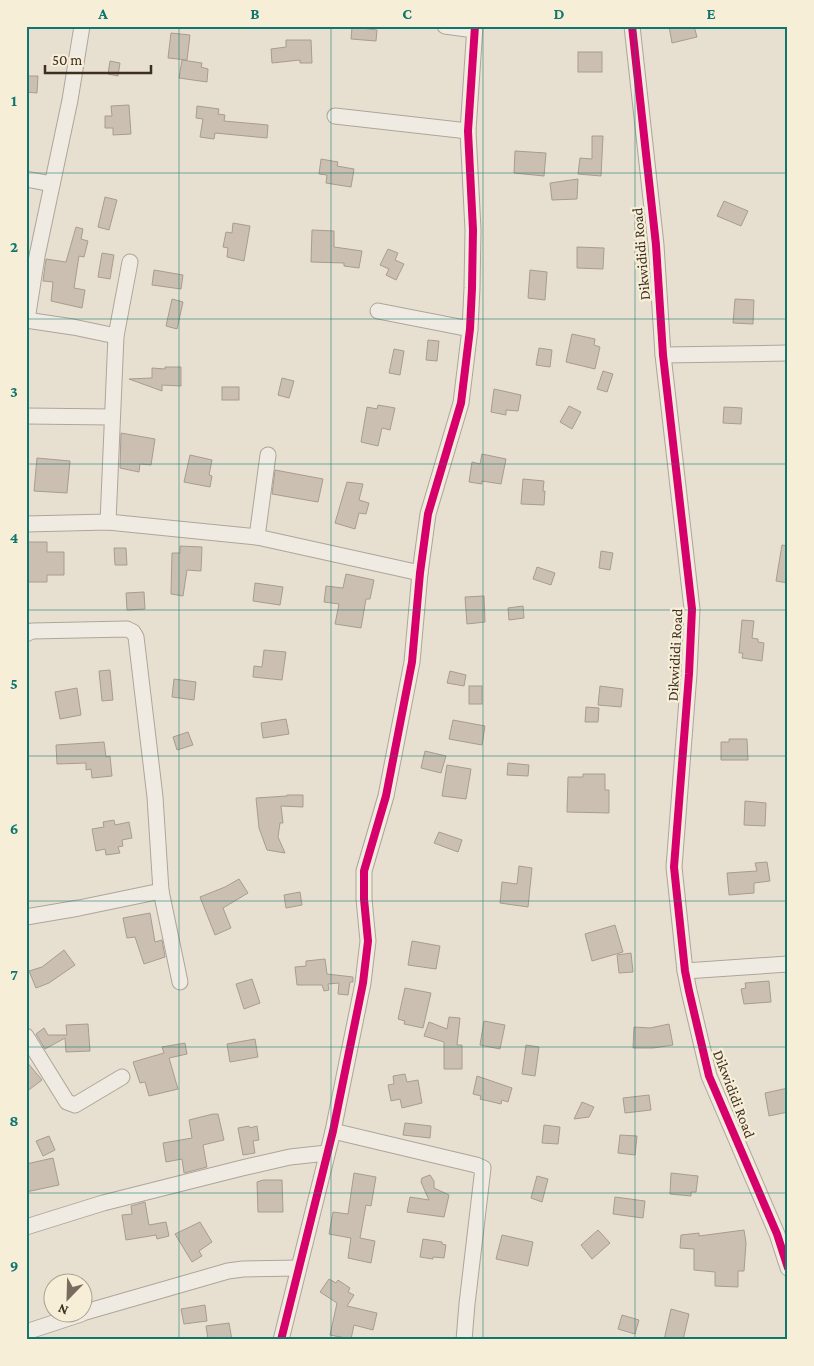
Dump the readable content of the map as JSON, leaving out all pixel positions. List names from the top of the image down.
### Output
{
  "streets": {
    "street": ["Dikwididi Road"]
  },
  "scale_bar": "50 m",
  "north": "bottom left",
  "grid": {
    "columns": [
      "A",
      "B",
      "C",
      "D",
      "E"
    ],
    "rows": [
      "1",
      "2",
      "3",
      "4",
      "5",
      "6",
      "7",
      "8",
      "9"
    ]
  }
}
